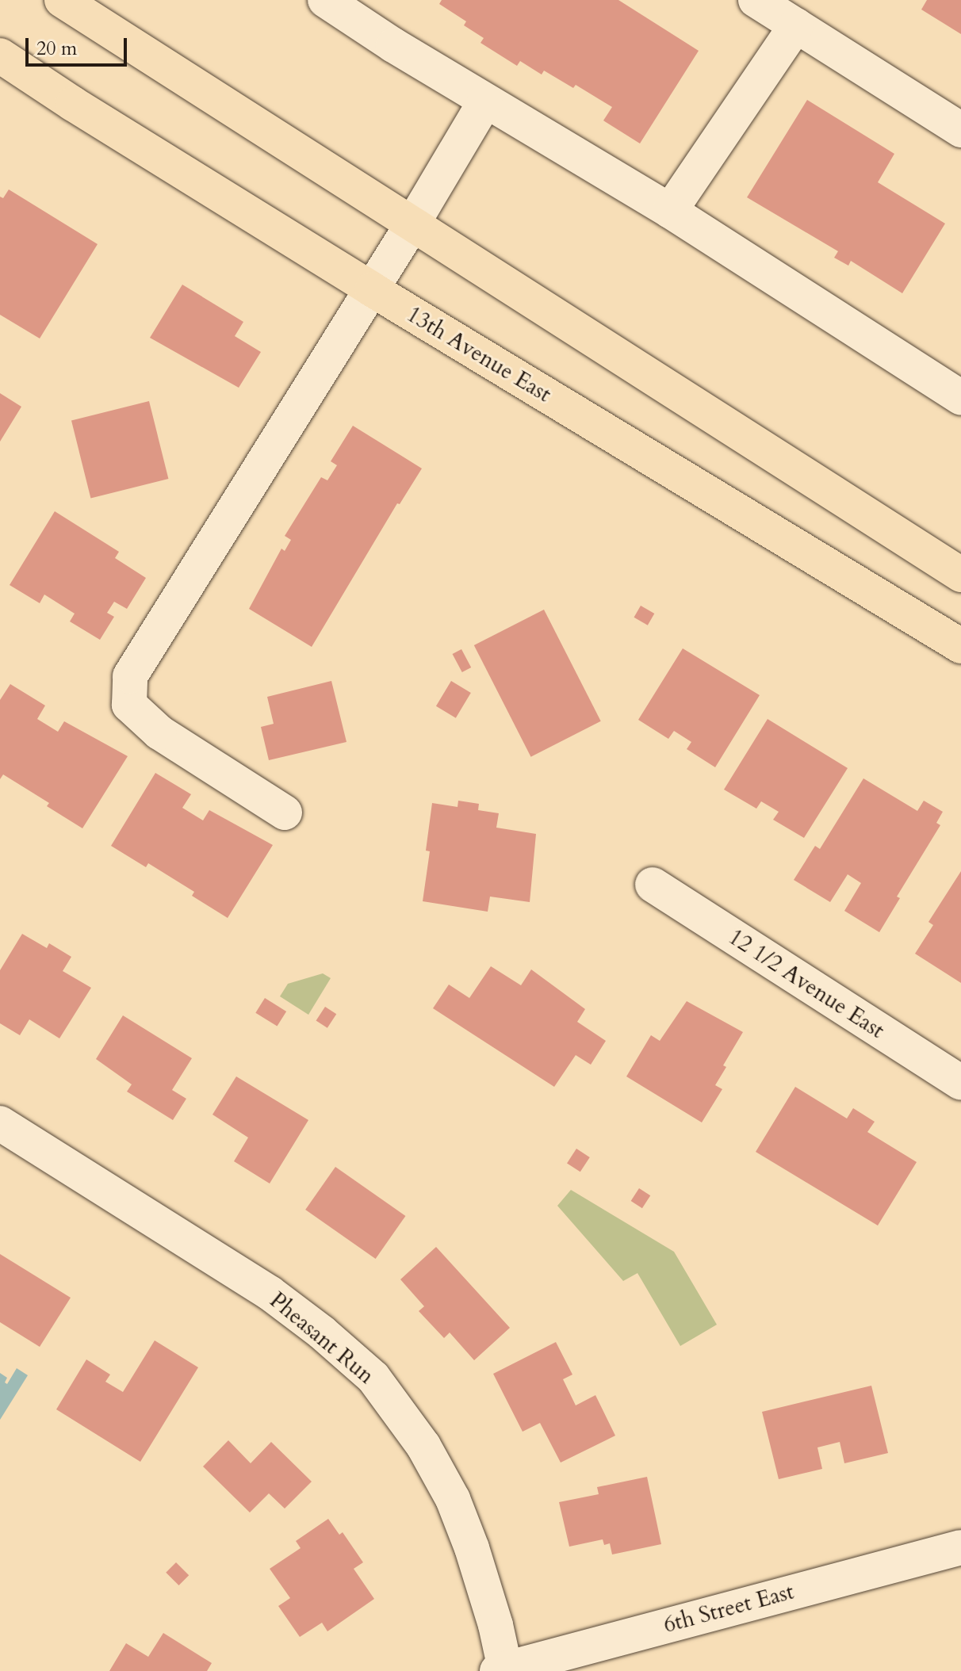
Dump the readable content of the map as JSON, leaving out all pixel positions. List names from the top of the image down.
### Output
{
  "streets": {
    "main road": ["13th Avenue East"],
    "street": ["12 1/2 Avenue East", "Pheasant Run", "6th Street East"]
  },
  "crossings": [
    ["Pheasant Run", "6th Street East"]
  ],
  "scale_bar": "20 m"
}
